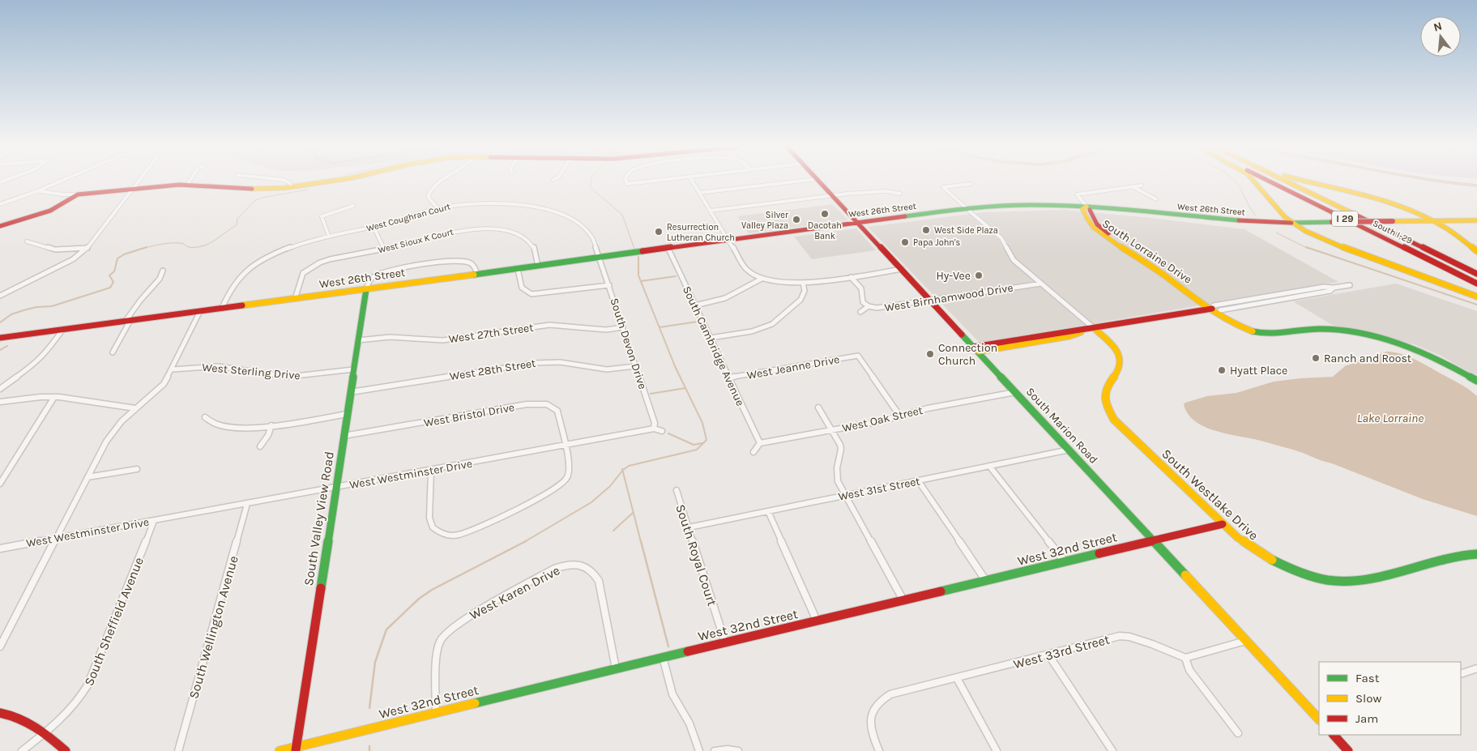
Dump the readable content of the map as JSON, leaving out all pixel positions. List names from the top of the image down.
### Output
{
  "streets": {
    "main road": [
      "West 26th Street",
      "I 29",
      "South I-29",
      "South Lorraine Drive",
      "South Marion Road",
      "South Westlake Drive",
      "South Valley View Road",
      "West 32nd Street"
    ],
    "street": [
      "West Coughran Court",
      "West Sioux K Court",
      "West Birnhamwood Drive",
      "West 27th Street",
      "South Devon Drive",
      "South Cambridge Avenue",
      "West Jeanne Drive",
      "West 28th Street",
      "West Sterling Drive",
      "West Bristol Drive",
      "West Oak Street",
      "West Westminster Drive",
      "West 31st Street",
      "South Royal Court",
      "West Karen Drive",
      "South Sheffield Avenue",
      "South Wellington Avenue",
      "West 33rd Street"
    ]
  },
  "crossings": [
    ["West 26th Street", "West Coughran Court"],
    ["West 26th Street", "West Sioux K Court"],
    ["West 26th Street", "South Lorraine Drive"],
    ["West 26th Street", "South Devon Drive"],
    ["West 26th Street", "South Cambridge Avenue"],
    ["West 26th Street", "South Marion Road"],
    ["West 26th Street", "South Valley View Road"],
    ["West Coughran Court", "South Devon Drive"],
    ["West Birnhamwood Drive", "South Marion Road"],
    ["West 27th Street", "South Devon Drive"],
    ["West 27th Street", "South Valley View Road"],
    ["South Devon Drive", "West 28th Street"],
    ["South Devon Drive", "West Westminster Drive"],
    ["South Cambridge Avenue", "West Jeanne Drive"],
    ["South Cambridge Avenue", "West Oak Street"],
    ["West Jeanne Drive", "West Oak Street"],
    ["West 28th Street", "South Valley View Road"],
    ["West Sterling Drive", "South Valley View Road"],
    ["West Bristol Drive", "West Westminster Drive"],
    ["West Bristol Drive", "South Valley View Road"],
    ["West Oak Street", "South Marion Road"],
    ["South Marion Road", "West 31st Street"],
    ["South Marion Road", "West 32nd Street"],
    ["West Westminster Drive", "South Valley View Road"],
    ["West Westminster Drive", "South Sheffield Avenue"],
    ["West Westminster Drive", "South Wellington Avenue"],
    ["West 31st Street", "South Royal Court"],
    ["South Westlake Drive", "West 32nd Street"],
    ["South Valley View Road", "West 32nd Street"],
    ["West 32nd Street", "South Royal Court"],
    ["West 32nd Street", "West Karen Drive"]
  ],
  "water": ["Lake Lorraine"],
  "places": [
    "Dacotah Bank",
    "Silver Valley Plaza",
    "West Side Plaza",
    "Resurrection Lutheran Church",
    "Papa John's",
    "Hy-Vee",
    "Connection Church",
    "Ranch and Roost",
    "Hyatt Place"
  ],
  "legend": ["Fast", "Slow", "Jam"],
  "north": "top"
}
